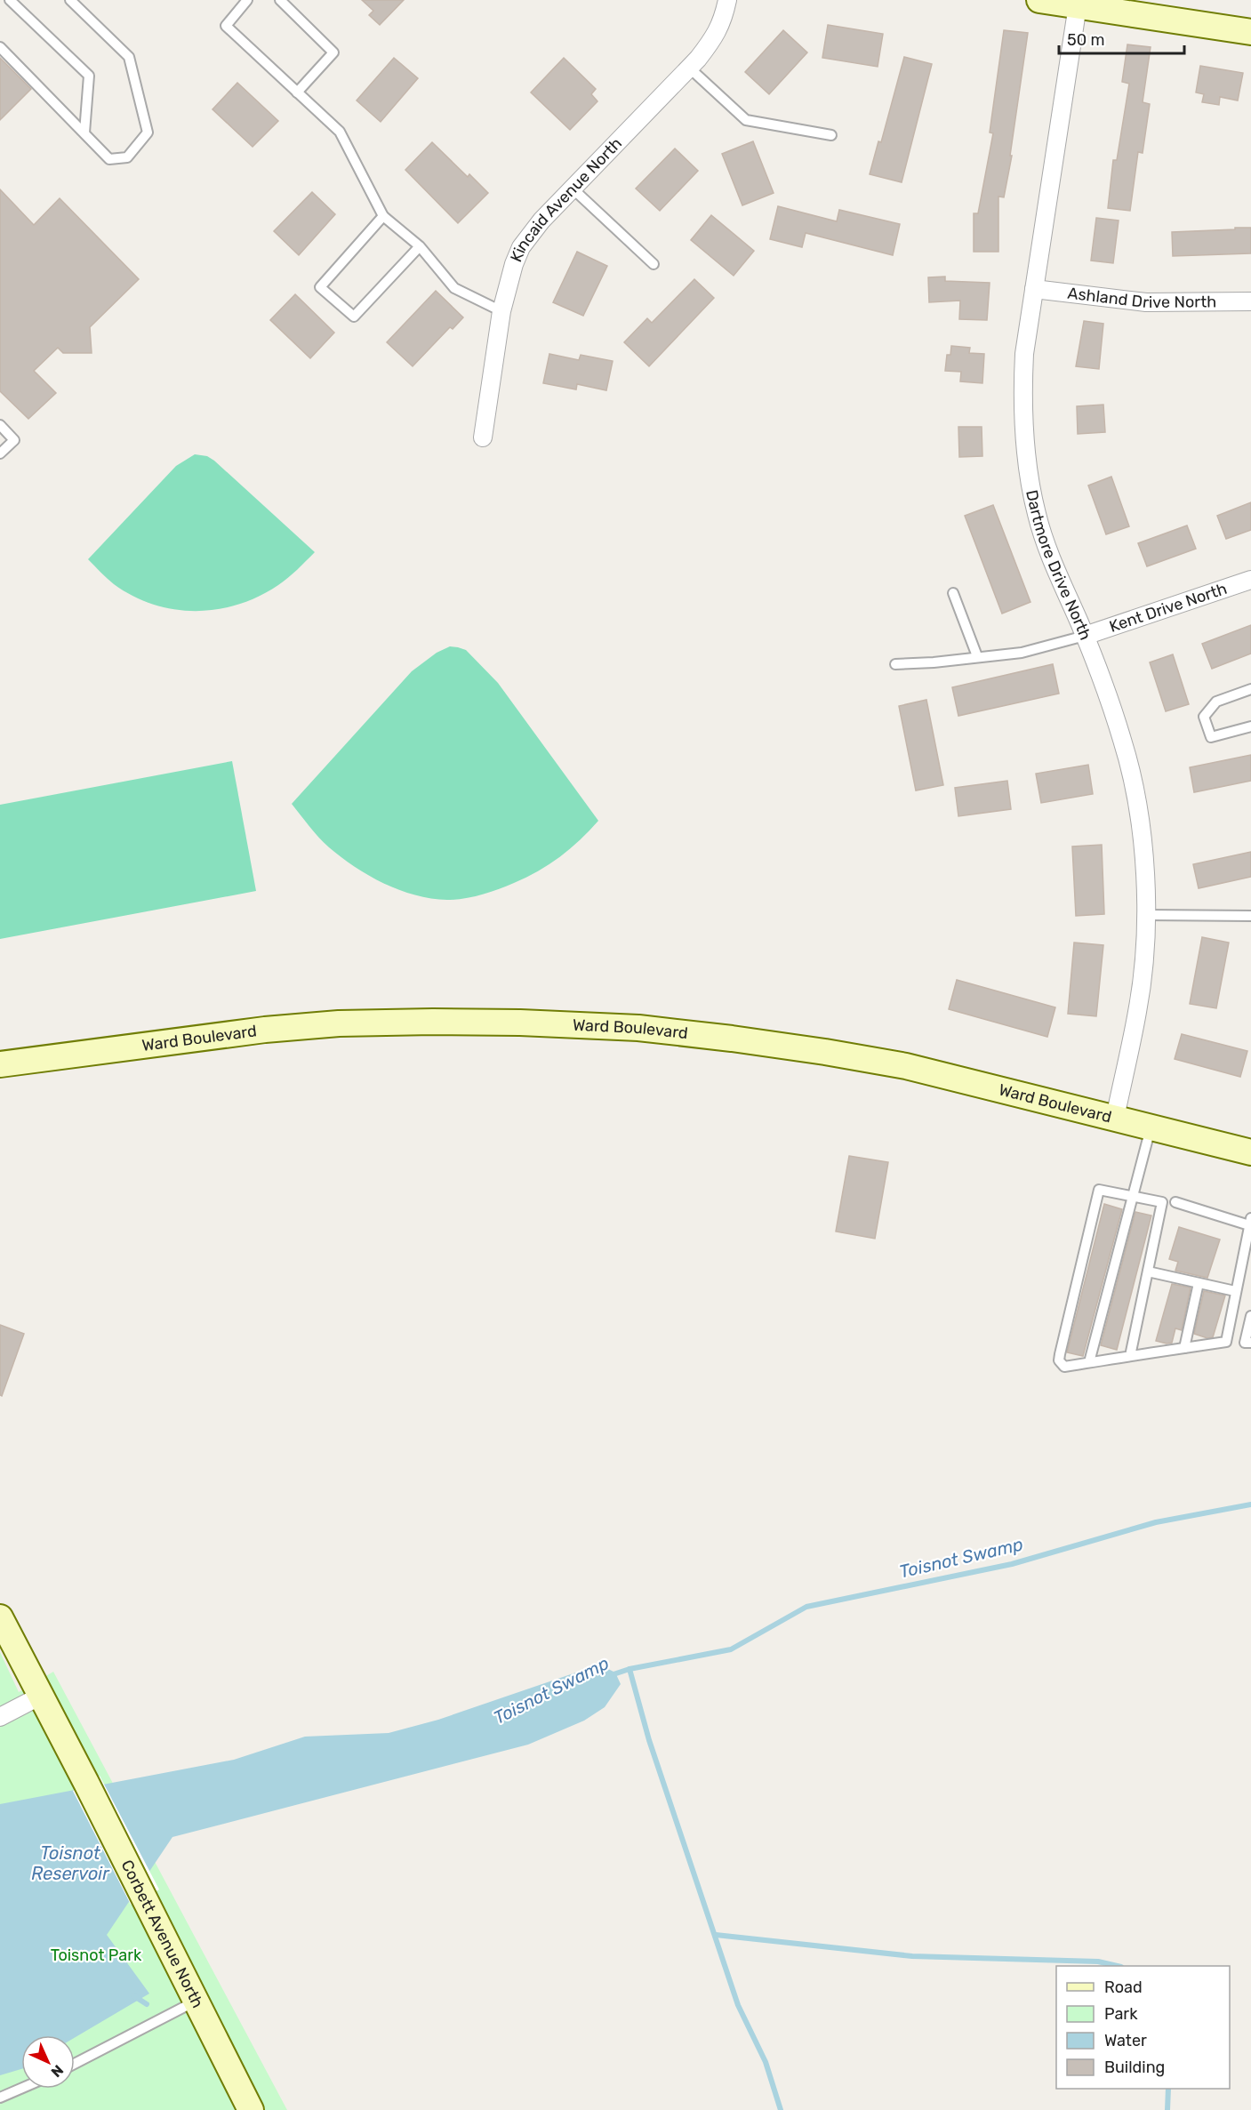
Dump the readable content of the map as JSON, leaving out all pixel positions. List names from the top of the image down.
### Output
{
  "streets": {
    "main road": ["Ward Boulevard", "Corbett Avenue North"],
    "street": [
      "Kincaid Avenue North",
      "Ashland Drive North",
      "Dartmore Drive North",
      "Kent Drive North"
    ]
  },
  "crossings": [
    ["Ashland Drive North", "Dartmore Drive North"],
    ["Dartmore Drive North", "Kent Drive North"],
    ["Dartmore Drive North", "Ward Boulevard"]
  ],
  "water": ["Toisnot Swamp", "Toisnot Reservoir"],
  "parks": ["Toisnot Park"],
  "legend": [
    "Road",
    "Park",
    "Water",
    "Building"
  ],
  "scale_bar": "50 m",
  "north": "bottom right"
}
